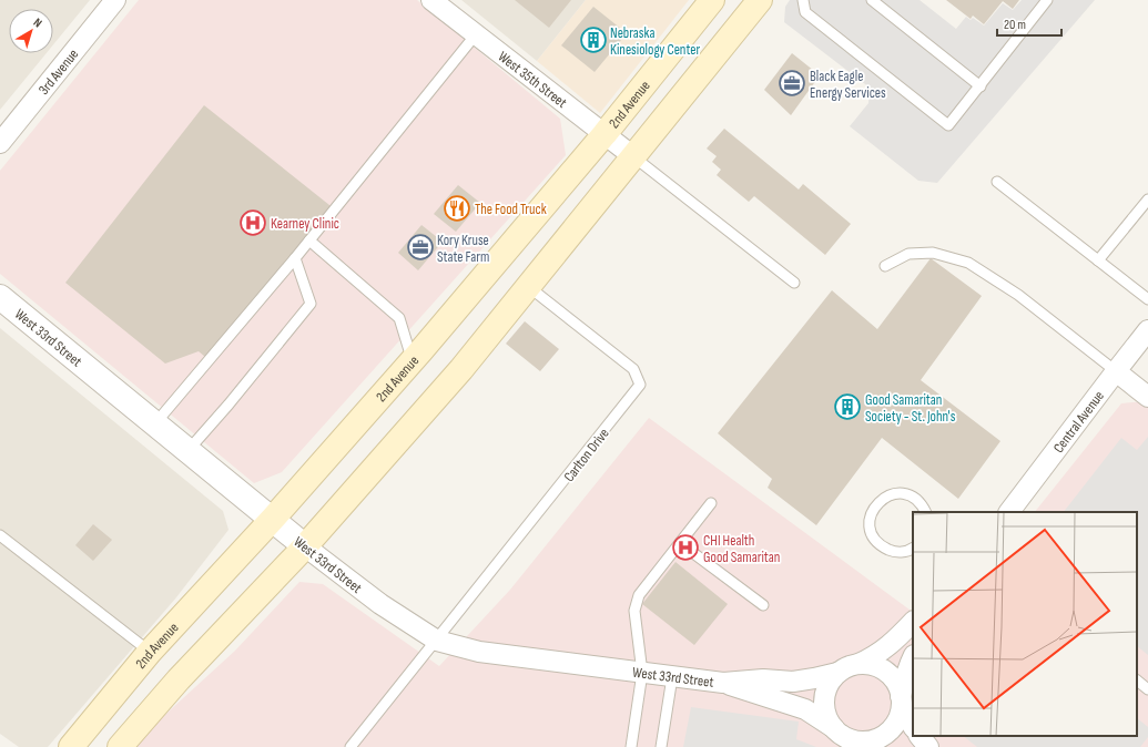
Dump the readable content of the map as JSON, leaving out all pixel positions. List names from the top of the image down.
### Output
{
  "streets": {
    "main road": ["2nd Avenue"],
    "street": [
      "3rd Avenue",
      "West 35th Street",
      "West 33rd Street",
      "Central Avenue"
    ],
    "lane": ["Carlton Drive"]
  },
  "crossings": [
    ["West 35th Street", "2nd Avenue"],
    ["2nd Avenue", "West 33rd Street"],
    ["West 33rd Street", "Carlton Drive"]
  ],
  "places": {
    "building": ["Nebraska Kinesiology Center", "Good Samaritan Society - St. John's"],
    "office": ["Black Eagle Energy Services", "Kory Kruse State Farm"],
    "restaurant": ["The Food Truck"],
    "hospital": ["Kearney Clinic", "CHI Health Good Samaritan"]
  },
  "scale_bar": "20 m",
  "north": "top right"
}
